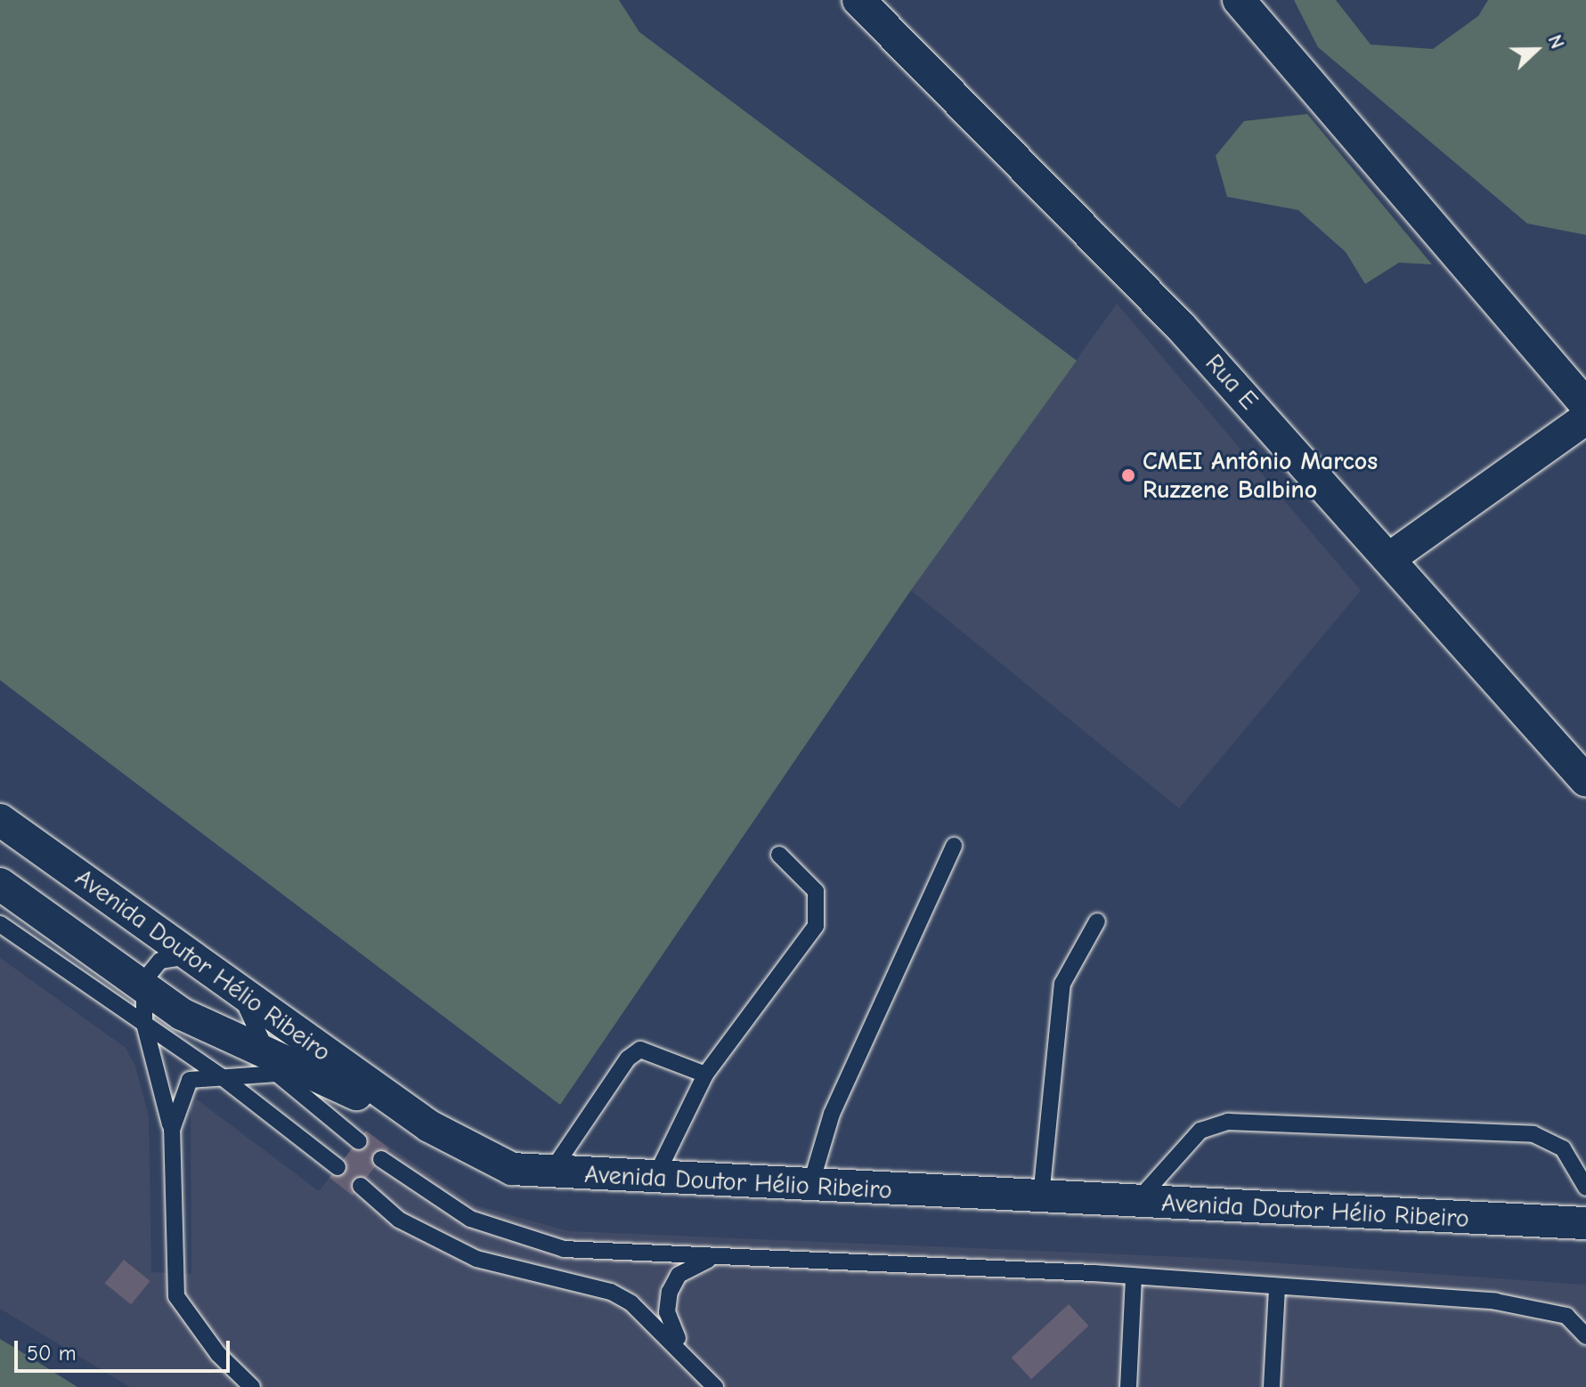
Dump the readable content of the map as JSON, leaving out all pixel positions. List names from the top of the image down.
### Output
{
  "streets": {
    "street": ["Rua E", "Avenida Doutor Hélio Ribeiro"]
  },
  "places": ["CMEI Antônio Marcos Ruzzene Balbino"],
  "scale_bar": "50 m",
  "north": "right"
}
